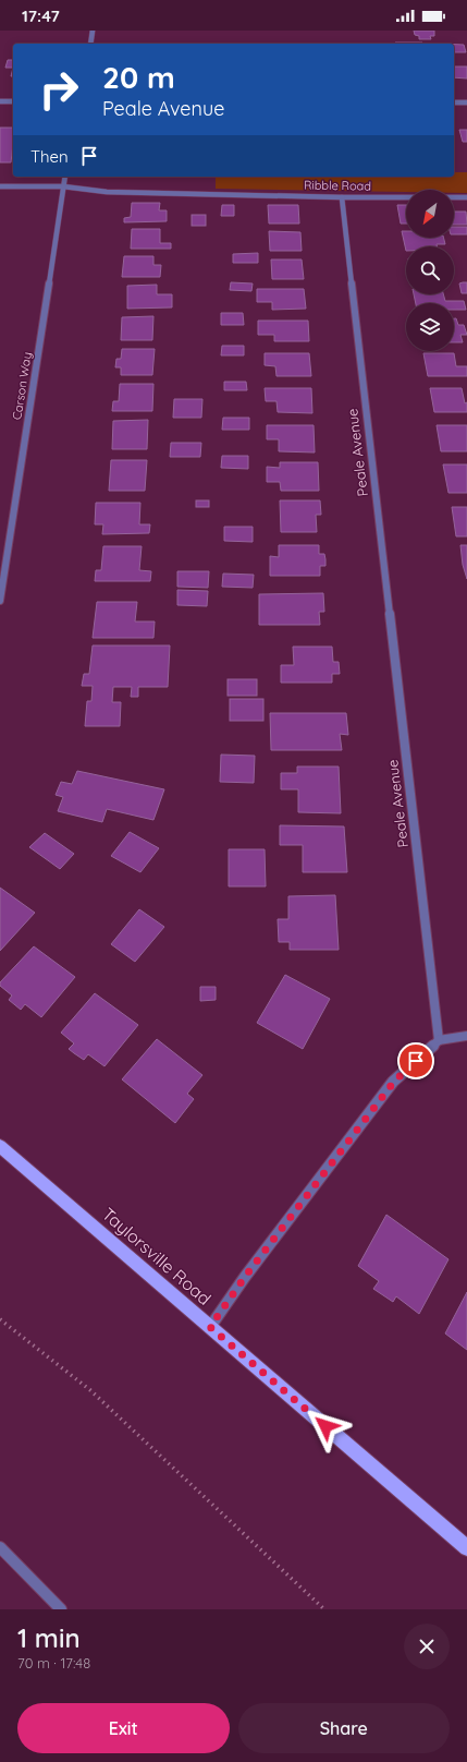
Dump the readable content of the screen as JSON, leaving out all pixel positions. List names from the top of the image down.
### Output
{
  "streets": {
    "main road": ["Taylorsville Road"],
    "street": ["Ribble Road", "Carson Way", "Peale Avenue"]
  },
  "crossings": [
    ["Ribble Road", "Carson Way"],
    ["Ribble Road", "Peale Avenue"]
  ],
  "north": "bottom left",
  "page": {
    "status": "17:47",
    "turn": ["20 m", "Peale Avenue"],
    "then": "Then",
    "heading": ["1 min", "70 m · 17:48"],
    "buttons": ["Exit", "Share"]
  }
}
